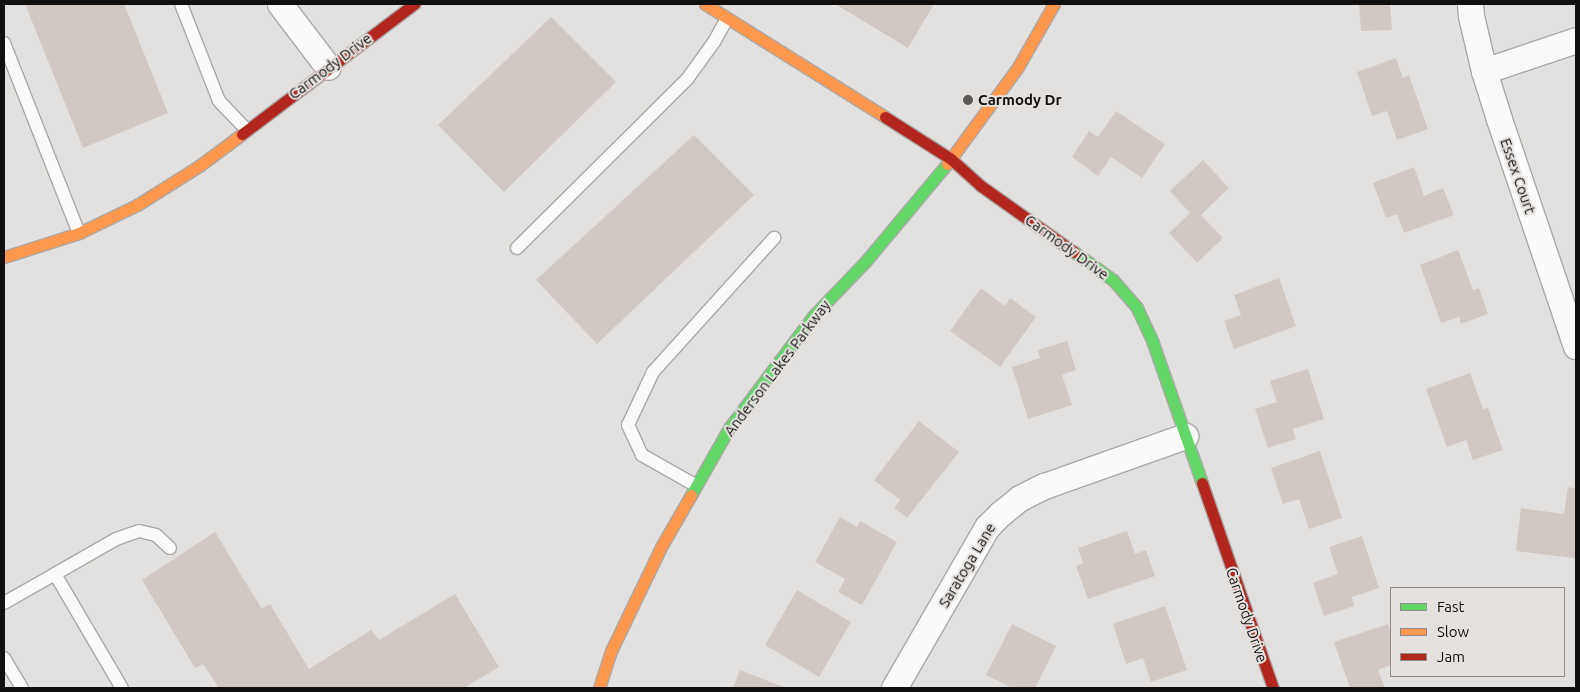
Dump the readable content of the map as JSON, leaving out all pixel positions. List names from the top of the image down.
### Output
{
  "streets": {
    "street": [
      "Carmody Drive",
      "Essex Court",
      "Anderson Lakes Parkway",
      "Saratoga Lane"
    ]
  },
  "crossings": [
    ["Carmody Drive", "Anderson Lakes Parkway"],
    ["Carmody Drive", "Saratoga Lane"]
  ],
  "places": ["Carmody Dr"],
  "legend": ["Fast", "Slow", "Jam"]
}
